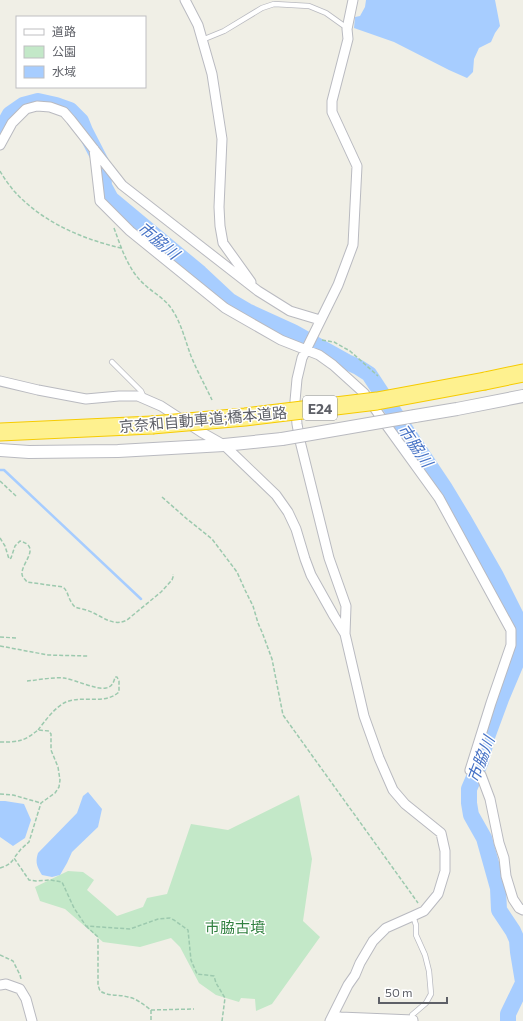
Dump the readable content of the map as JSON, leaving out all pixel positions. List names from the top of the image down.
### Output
{
  "streets": {
    "highway": ["E24", "京奈和自動車道;橋本道路"]
  },
  "water": ["市脇川"],
  "parks": ["市脇古墳"],
  "legend": ["道路", "公園", "水域"],
  "scale_bar": "50 m"
}
